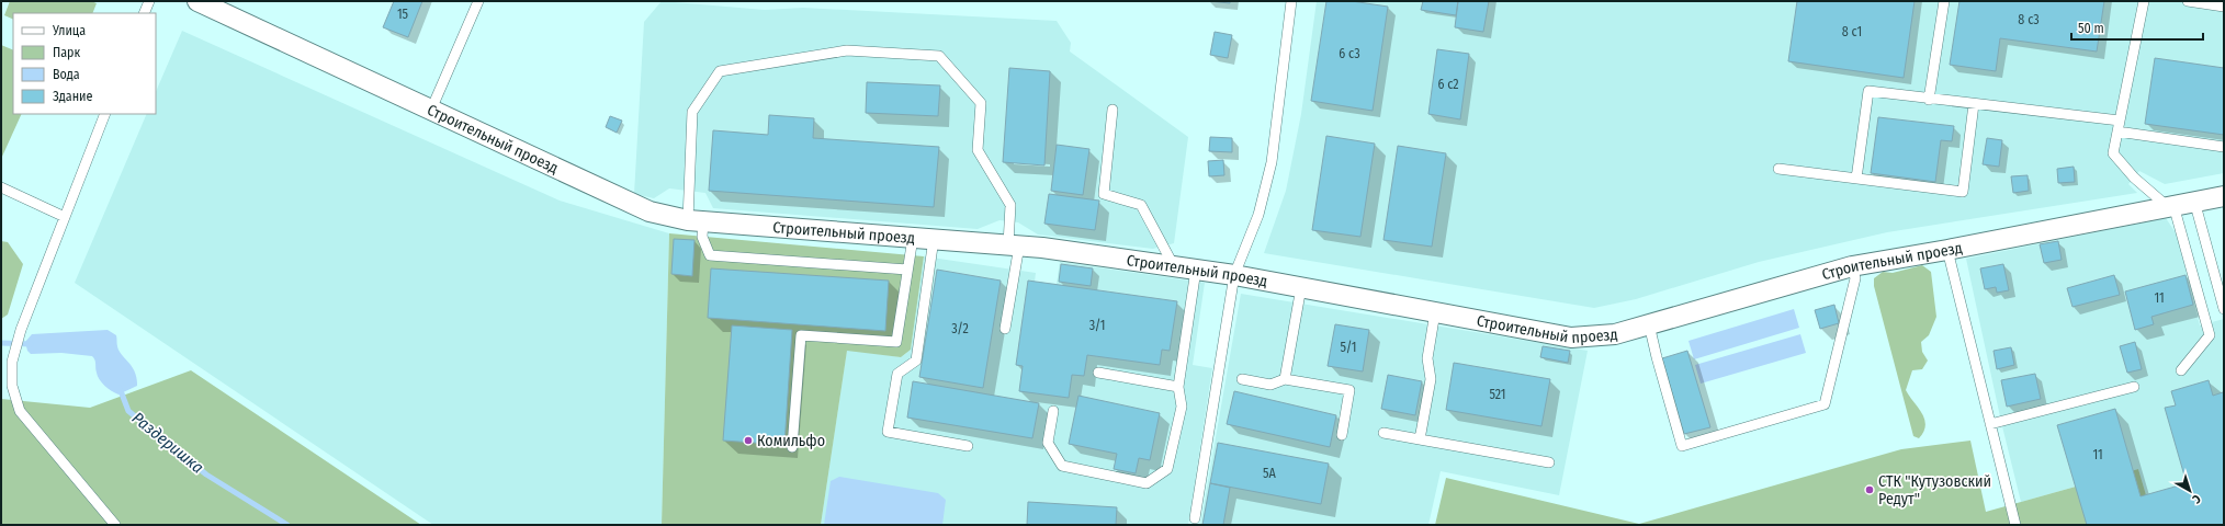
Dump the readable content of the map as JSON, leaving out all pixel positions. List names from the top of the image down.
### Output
{
  "streets": {
    "street": ["Строительный проезд"]
  },
  "water": ["Раздеришка"],
  "places": ["Комильфо", "СТК \"Кутузовский Редут\""],
  "house_numbers": [
    "15",
    "8 с3",
    "8 с1",
    "6 с3",
    "6 с2",
    "11",
    "3/1",
    "3/2",
    "5/1",
    "521",
    "11",
    "5А"
  ],
  "legend": [
    "Улица",
    "Парк",
    "Вода",
    "Здание"
  ],
  "scale_bar": "50 m",
  "north": "bottom right"
}
